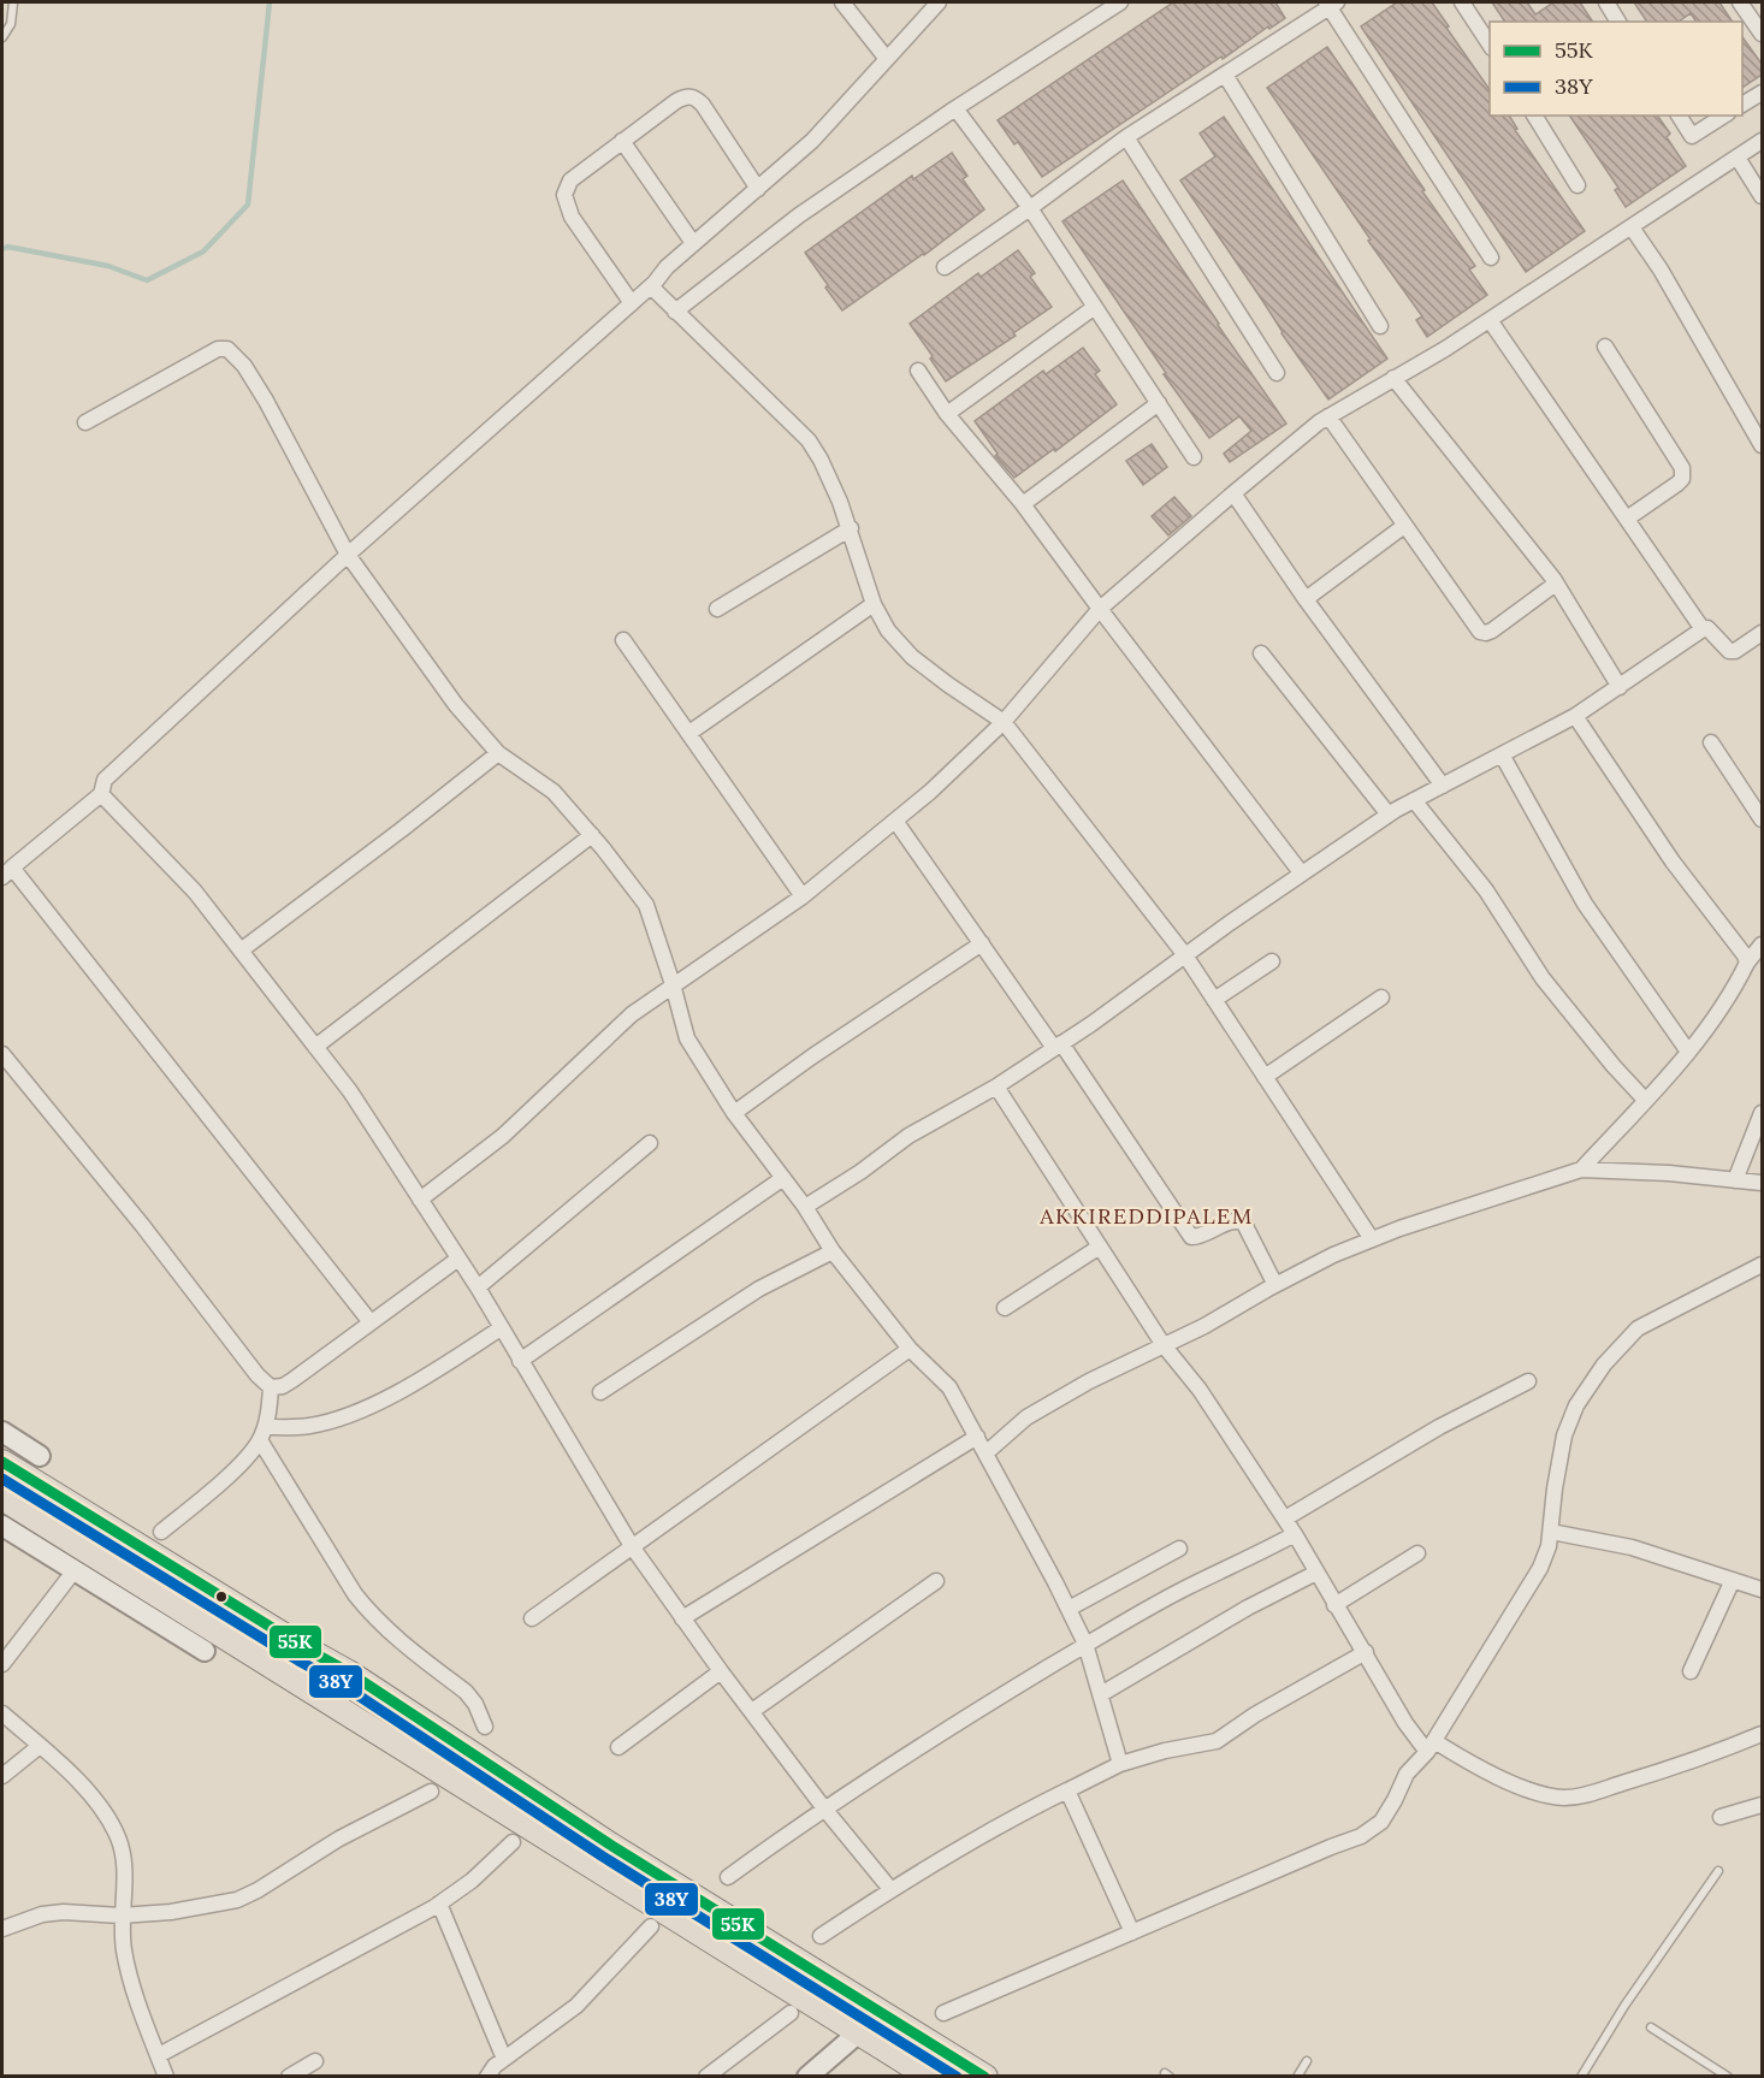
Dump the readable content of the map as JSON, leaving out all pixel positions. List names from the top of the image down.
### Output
{
  "districts": ["AKKIREDDIPALEM"],
  "lines": ["transit line 55K", "transit line 38Y"],
  "legend": ["55K", "38Y"]
}
